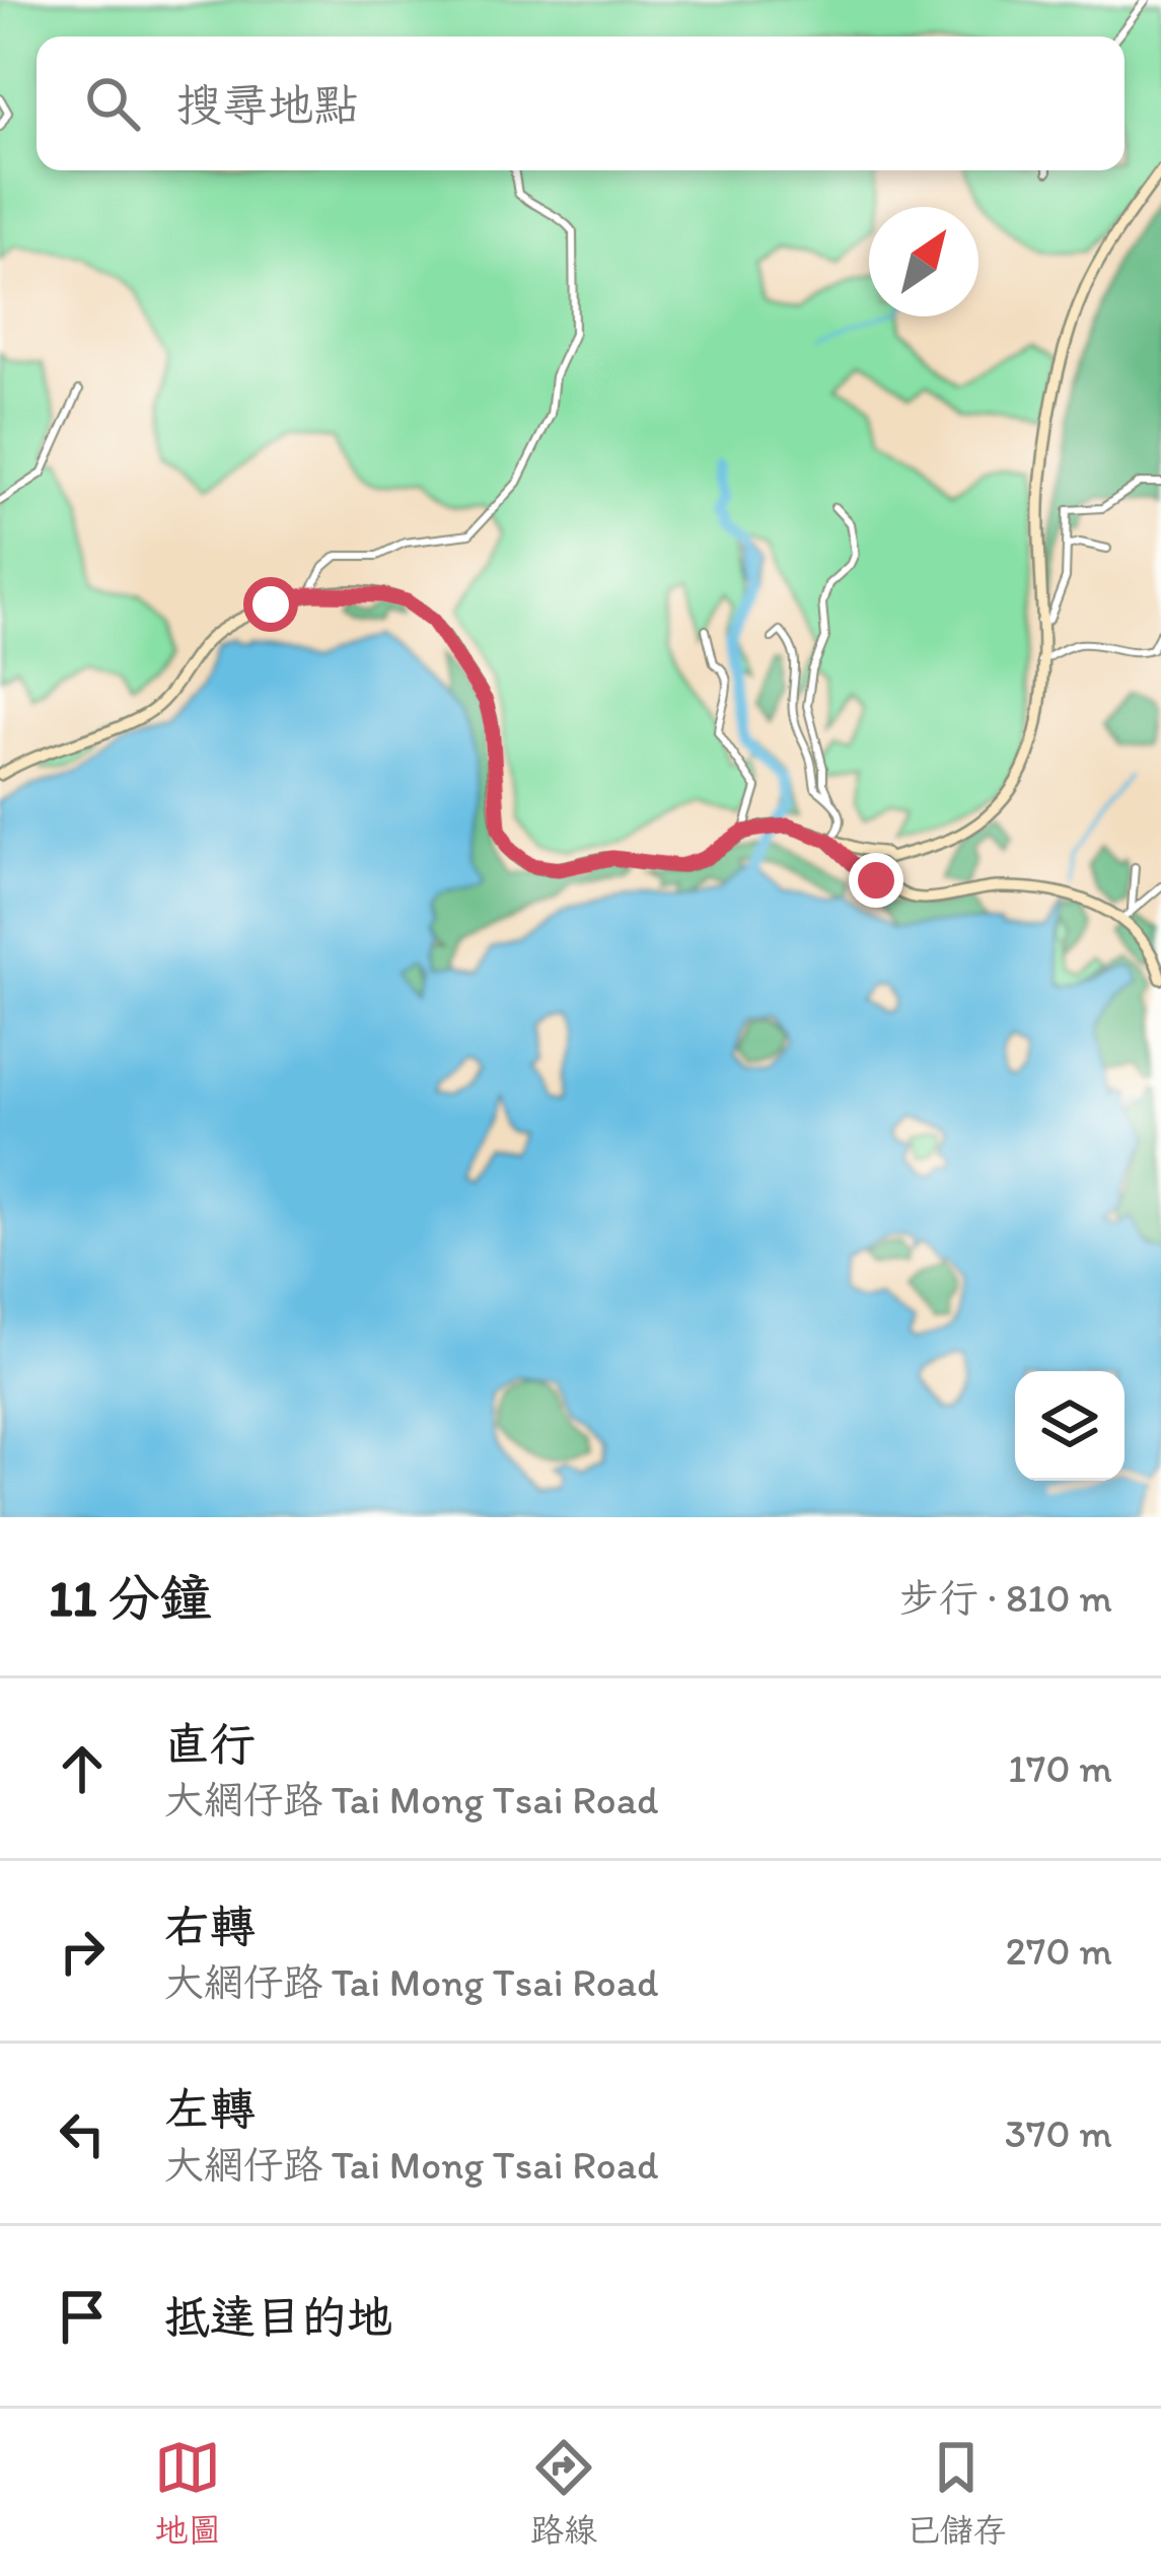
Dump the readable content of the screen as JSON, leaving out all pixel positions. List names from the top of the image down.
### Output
{
  "north": "top right",
  "page": {
    "search": "搜尋地點",
    "heading": ["11 分鐘", "步行 · 810 m"],
    "list": [
      ["直行", "大網仔路 Tai Mong Tsai Road", "170 m"],
      ["右轉", "大網仔路 Tai Mong Tsai Road", "270 m"],
      ["左轉", "大網仔路 Tai Mong Tsai Road", "370 m"],
      "抵達目的地"
    ],
    "nav": ["地圖", "路線", "已儲存"]
  }
}
